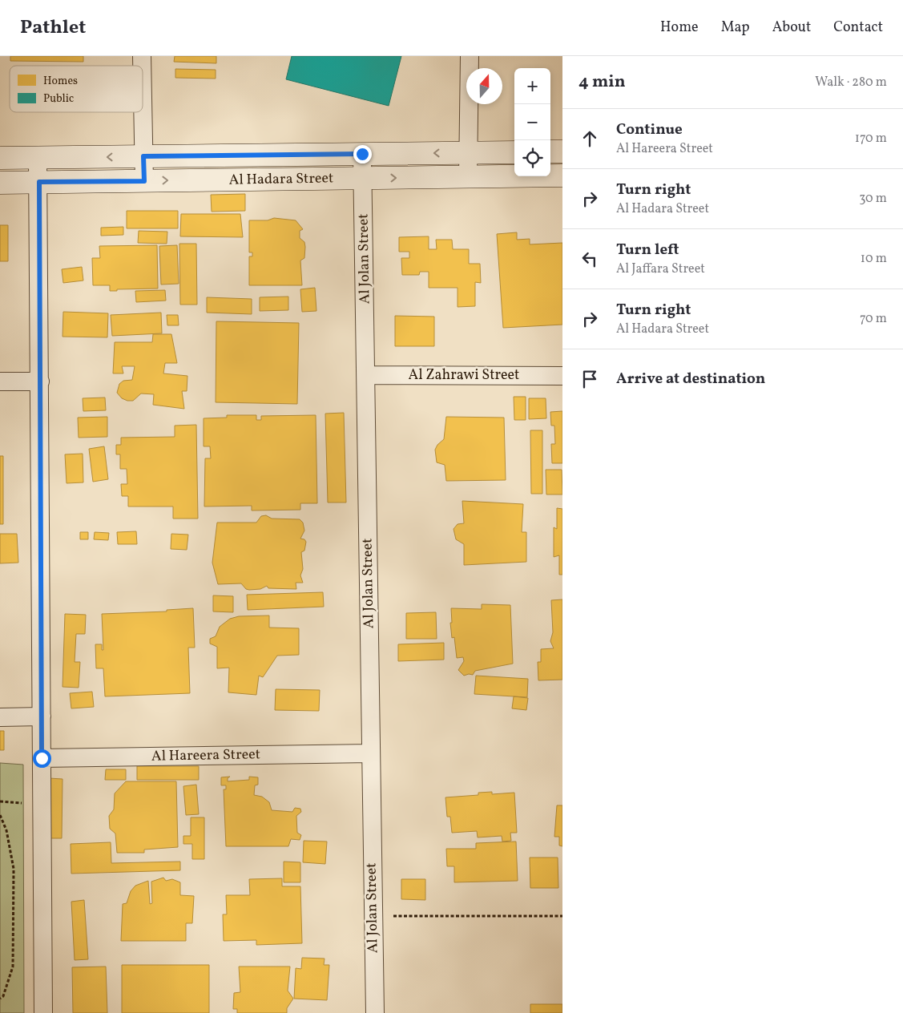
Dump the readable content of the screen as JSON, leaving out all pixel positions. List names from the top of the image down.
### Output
{
  "streets": {
    "street": [
      "Al Hadara Street",
      "Al Jolan Street",
      "Al Zahrawi Street",
      "Al Hareera Street"
    ]
  },
  "crossings": [
    ["Al Hadara Street", "Al Jolan Street"],
    ["Al Jolan Street", "Al Zahrawi Street"],
    ["Al Jolan Street", "Al Hareera Street"]
  ],
  "legend": ["Homes", "Public"],
  "north": "top",
  "page": {
    "header": "Pathlet",
    "nav": [
      "Home",
      "Map",
      "About",
      "Contact"
    ],
    "heading": ["4 min", "Walk · 280 m"],
    "map_buttons": ["+", "−"],
    "list": [
      ["Continue", "Al Hareera Street", "170 m"],
      ["Turn right", "Al Hadara Street", "30 m"],
      ["Turn left", "Al Jaffara Street", "10 m"],
      ["Turn right", "Al Hadara Street", "70 m"],
      "Arrive at destination"
    ]
  }
}
